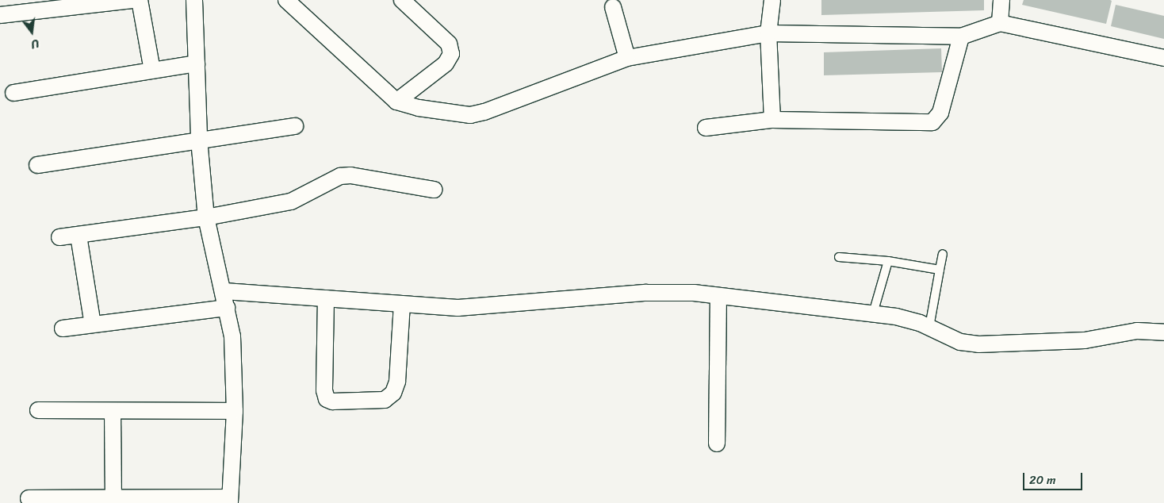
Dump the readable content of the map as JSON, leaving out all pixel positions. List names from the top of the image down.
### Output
{
  "scale_bar": "20 m",
  "north": "bottom"
}
